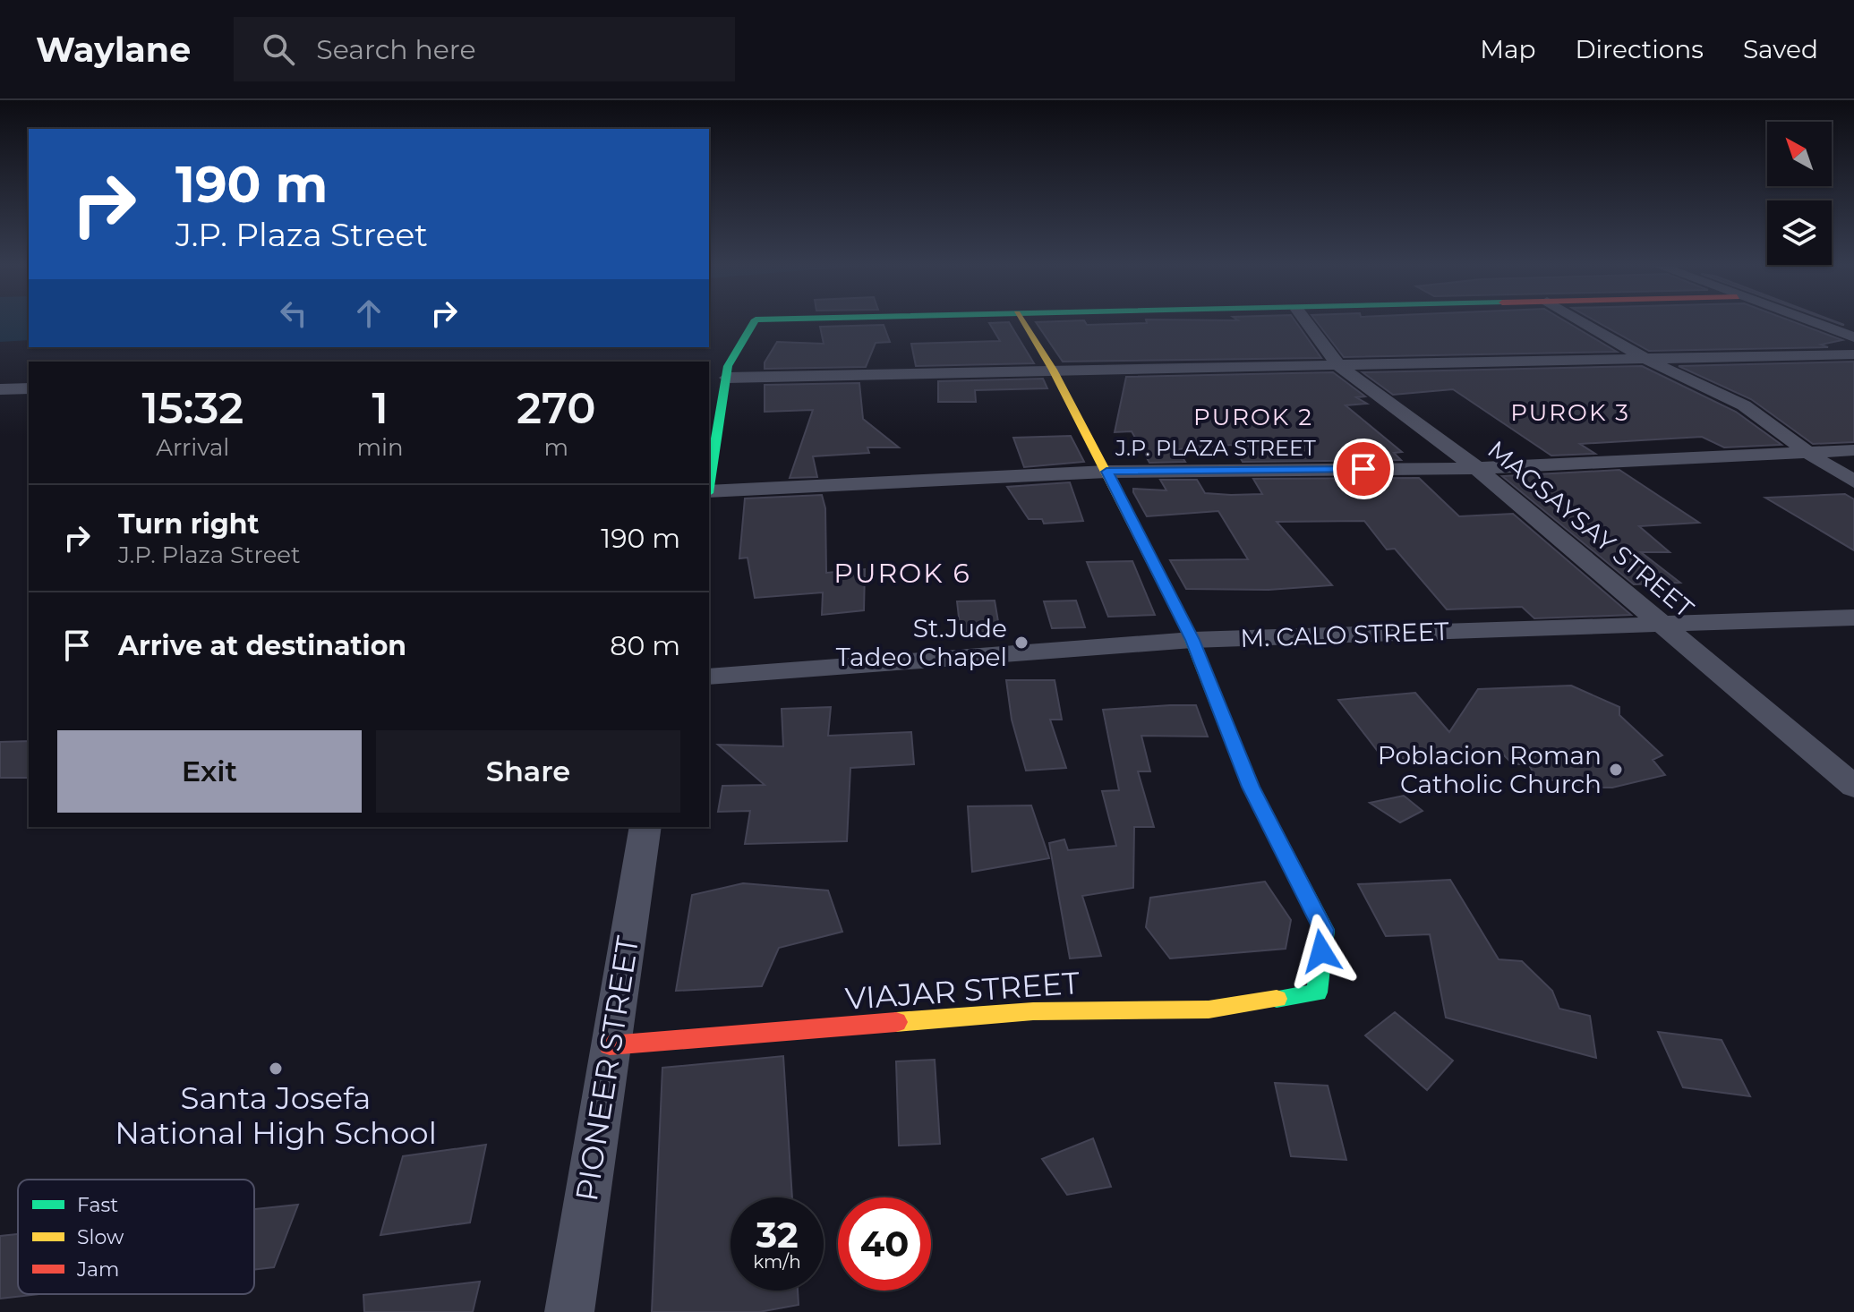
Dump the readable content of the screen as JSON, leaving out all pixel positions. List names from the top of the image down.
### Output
{
  "streets": {
    "street": [
      "J.P. PLAZA STREET",
      "MAGSAYSAY STREET",
      "M. CALO STREET",
      "VIAJAR STREET",
      "PIONEER STREET"
    ]
  },
  "crossings": [
    ["J.P. PLAZA STREET", "MAGSAYSAY STREET"],
    ["MAGSAYSAY STREET", "M. CALO STREET"],
    ["M. CALO STREET", "VIAJAR STREET"],
    ["VIAJAR STREET", "PIONEER STREET"]
  ],
  "districts": ["PUROK 3", "PUROK 2", "PUROK 6"],
  "places": ["St.Jude Tadeo Chapel", "Poblacion Roman Catholic Church", "Santa Josefa National High School"],
  "legend": ["Fast", "Slow", "Jam"],
  "north": "top left",
  "page": {
    "header": "Waylane",
    "search": "Search here",
    "nav": ["Map", "Directions", "Saved"],
    "turn": ["190 m", "J.P. Plaza Street"],
    "eta": [
      "15:32",
      "Arrival",
      "1",
      "min",
      "270",
      "m"
    ],
    "list": [
      {
        "name": "Turn right",
        "note": "J.P. Plaza Street",
        "value": "190 m"
      },
      {
        "name": "Arrive at destination",
        "value": "80 m"
      }
    ],
    "buttons": ["Exit", "Share"],
    "speed": "32 km/h",
    "limit": "40"
  }
}
